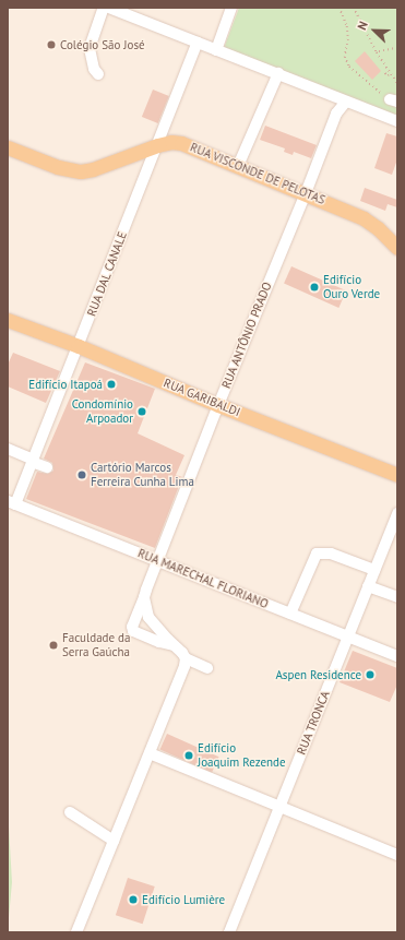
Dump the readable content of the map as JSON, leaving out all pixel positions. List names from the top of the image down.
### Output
{
  "streets": {
    "main road": ["RUA VISCONDE DE PELOTAS", "RUA GARIBALDI"],
    "street": [
      "RUA DAL CANALE",
      "RUA ANTÔNIO PRADO",
      "RUA MARECHAL FLORIANO",
      "RUA TRONCA"
    ]
  },
  "crossings": [
    ["RUA VISCONDE DE PELOTAS", "RUA DAL CANALE"],
    ["RUA VISCONDE DE PELOTAS", "RUA ANTÔNIO PRADO"],
    ["RUA DAL CANALE", "RUA GARIBALDI"],
    ["RUA DAL CANALE", "RUA MARECHAL FLORIANO"],
    ["RUA ANTÔNIO PRADO", "RUA GARIBALDI"],
    ["RUA ANTÔNIO PRADO", "RUA MARECHAL FLORIANO"],
    ["RUA MARECHAL FLORIANO", "RUA TRONCA"]
  ],
  "places": [
    "Colégio São José",
    "Edifício Ouro Verde",
    "Edifício Itapoá",
    "Condomínio Arpoador",
    "Cartório Marcos Ferreira Cunha Lima",
    "Faculdade da Serra Gaúcha",
    "Aspen Residence",
    "Edifício Joaquim Rezende",
    "Edifício Lumière"
  ],
  "north": "top left"
}
